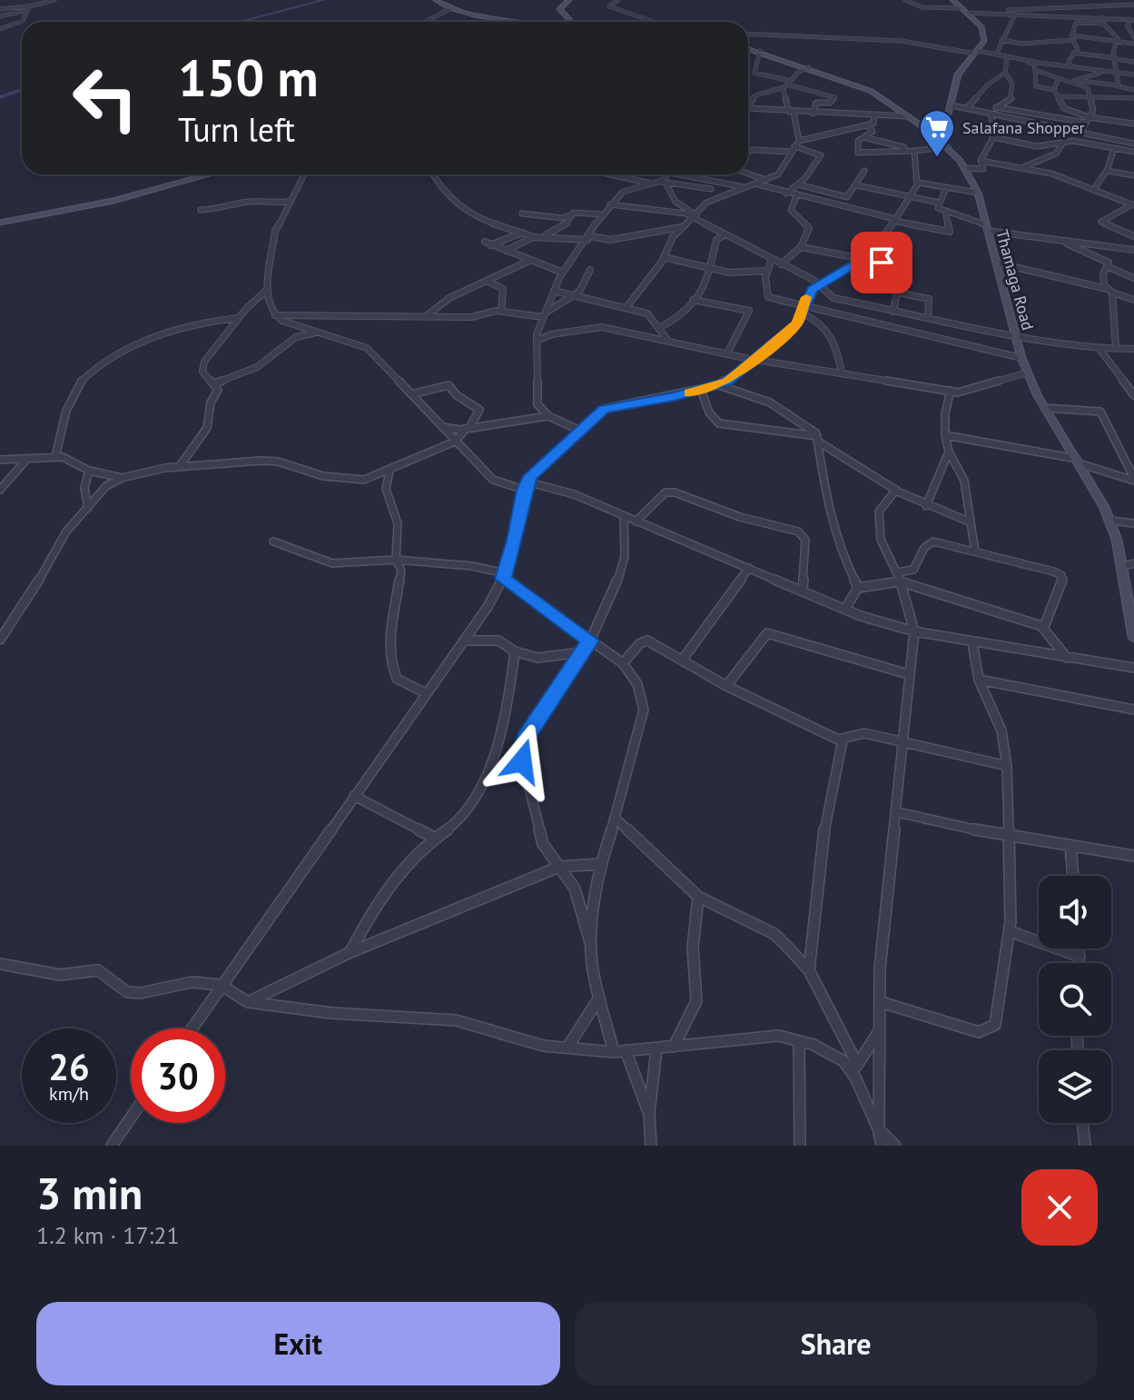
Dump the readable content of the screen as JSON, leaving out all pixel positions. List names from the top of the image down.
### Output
{
  "streets": {
    "main road": ["Thamaga Road"]
  },
  "places": {
    "supermarket": ["Salafana Shopper"]
  },
  "page": {
    "turn": ["150 m", "Turn left"],
    "speed": "26 km/h",
    "limit": "30",
    "heading": ["3 min", "1.2 km · 17:21"],
    "buttons": ["Exit", "Share"]
  }
}
